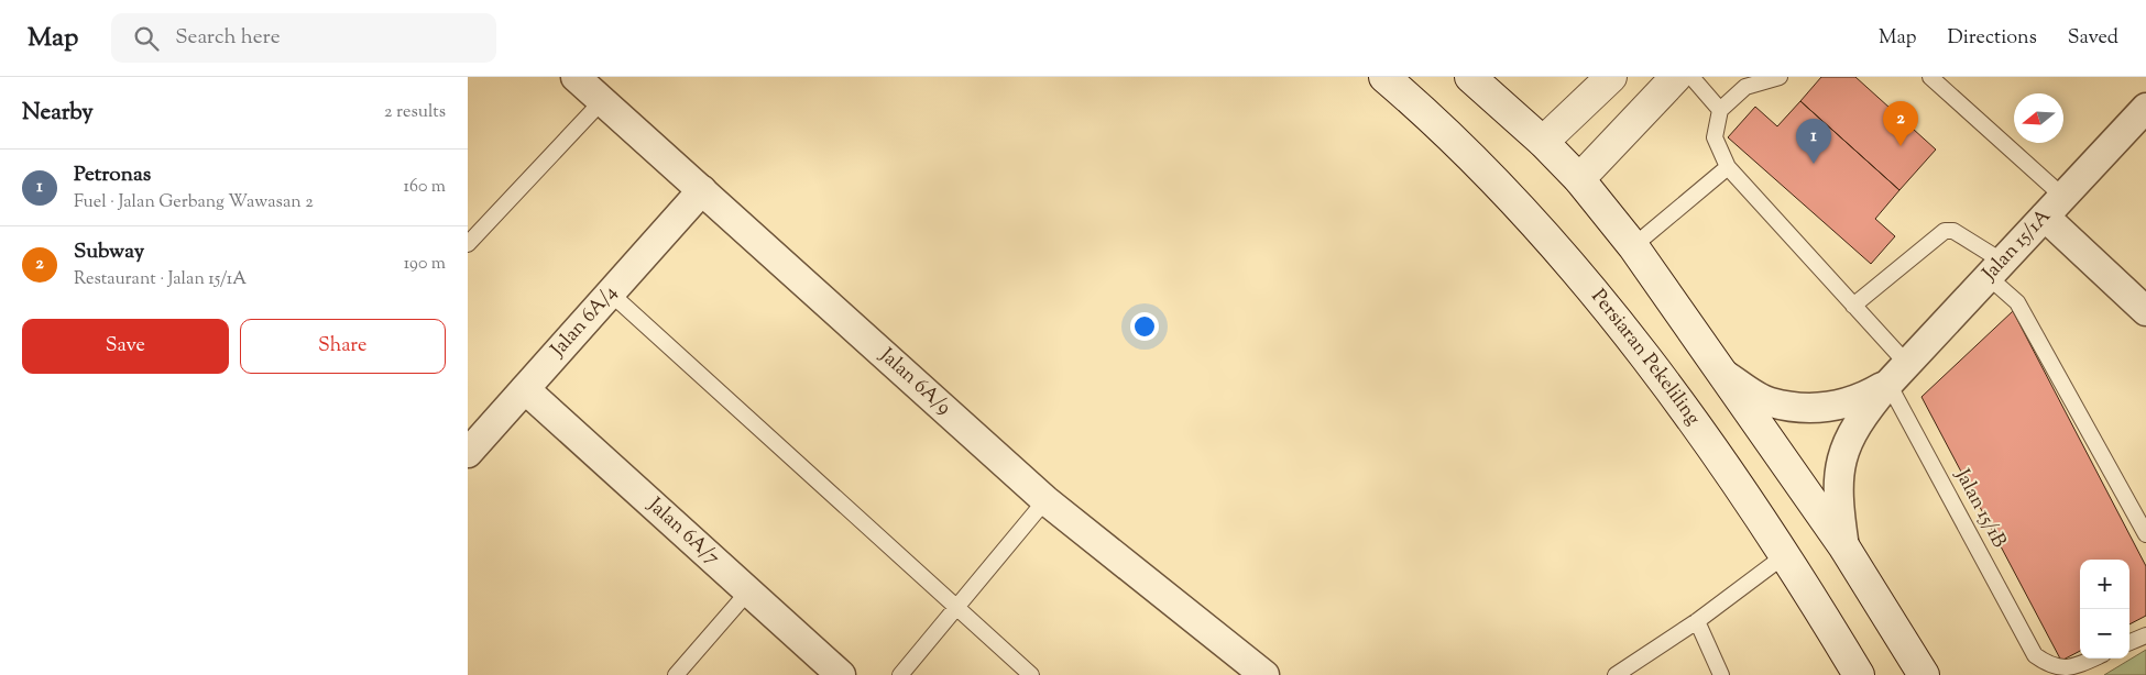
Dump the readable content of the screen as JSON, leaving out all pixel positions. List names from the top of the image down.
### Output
{
  "streets": {
    "main road": ["Persiaran Pekeliling"],
    "street": [
      "Jalan 15/1A",
      "Jalan 6A/4",
      "Jalan 6A/9",
      "Jalan 6A/7"
    ],
    "lane": ["Jalan 15/1B"]
  },
  "crossings": [
    ["Jalan 15/1A", "Jalan 15/1B"],
    ["Jalan 6A/4", "Jalan 6A/9"],
    ["Jalan 6A/4", "Jalan 6A/7"]
  ],
  "north": "left",
  "page": {
    "header": "Map",
    "search": "Search here",
    "nav": ["Map", "Directions", "Saved"],
    "heading": ["Nearby", "2 results"],
    "pins": ["2", "1"],
    "list": [
      {
        "mark": "1",
        "name": "Petronas",
        "note": "Fuel · Jalan Gerbang Wawasan 2",
        "value": "160 m"
      },
      {
        "mark": "2",
        "name": "Subway",
        "note": "Restaurant · Jalan 15/1A",
        "value": "190 m"
      }
    ],
    "buttons": ["Save", "Share"],
    "map_buttons": ["+", "−"]
  }
}
